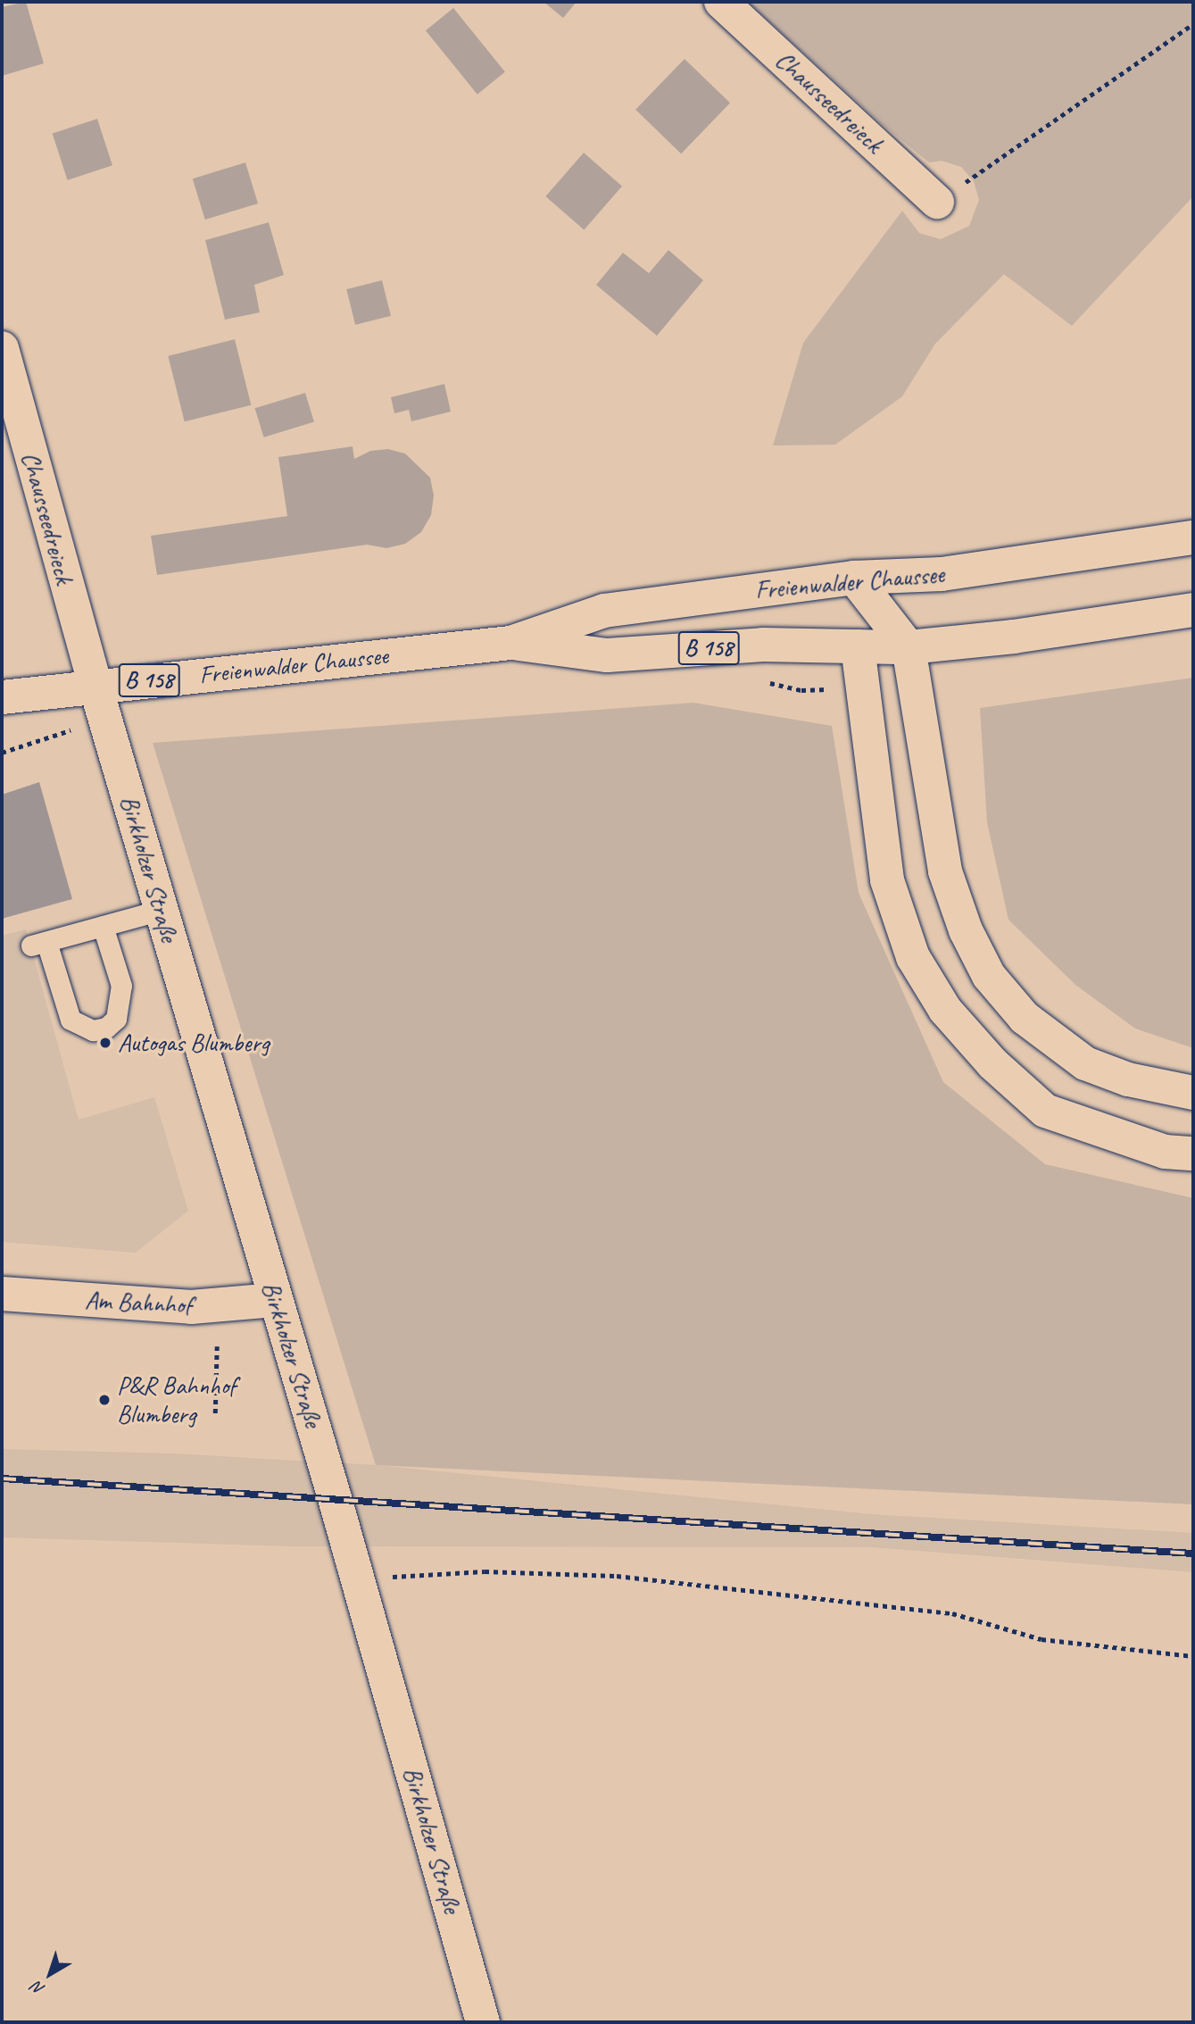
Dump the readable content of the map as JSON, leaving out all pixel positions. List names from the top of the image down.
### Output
{
  "streets": {
    "main road": [
      "Chausseedreieck",
      "Freienwalder Chaussee",
      "B 158",
      "Birkholzer Straße",
      "Am Bahnhof"
    ]
  },
  "crossings": [
    ["Chausseedreieck", "Freienwalder Chaussee"],
    ["Chausseedreieck", "Birkholzer Straße"],
    ["Freienwalder Chaussee", "Birkholzer Straße"],
    ["Birkholzer Straße", "Am Bahnhof"]
  ],
  "places": ["Autogas Blumberg", "P&R Bahnhof Blumberg"],
  "north": "bottom left"
}
